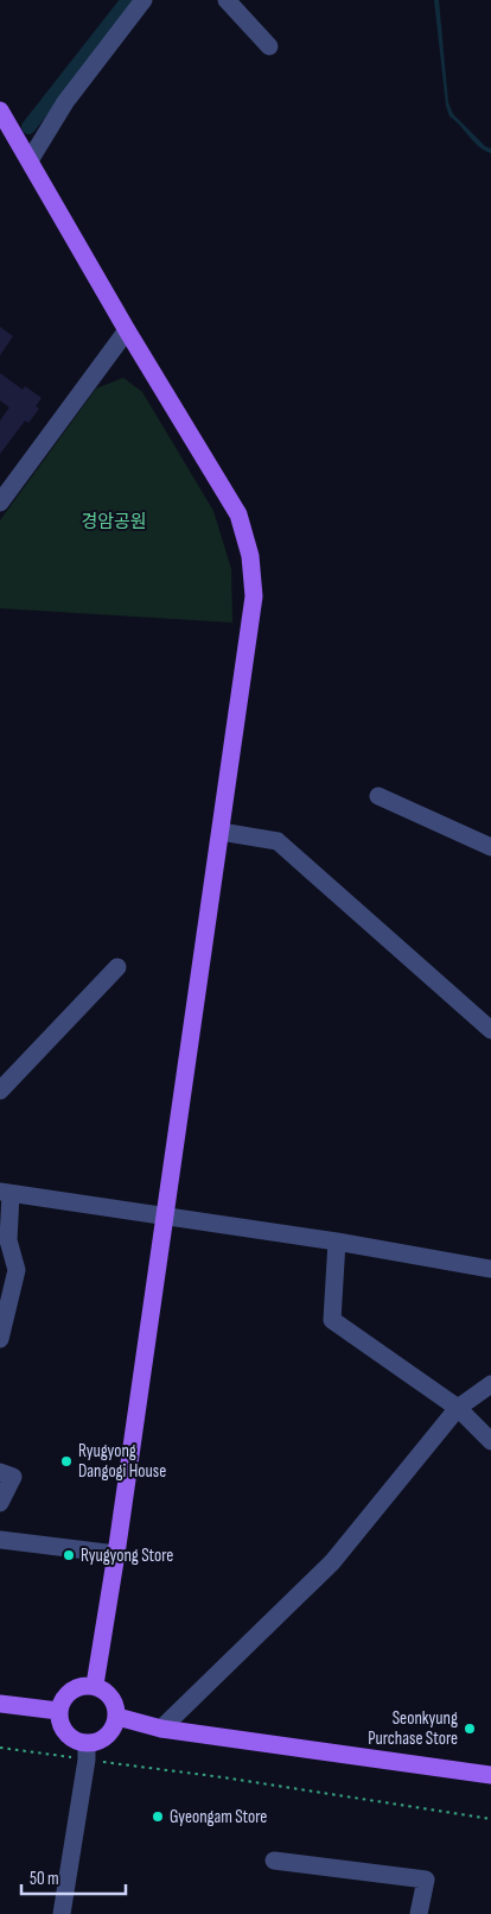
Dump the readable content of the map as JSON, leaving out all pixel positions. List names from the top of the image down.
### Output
{
  "parks": ["경암공원"],
  "places": [
    "Ryugyong Dangogi House",
    "Ryugyong Store",
    "Seonkyung Purchase Store",
    "Gyeongam Store"
  ],
  "scale_bar": "50 m"
}
